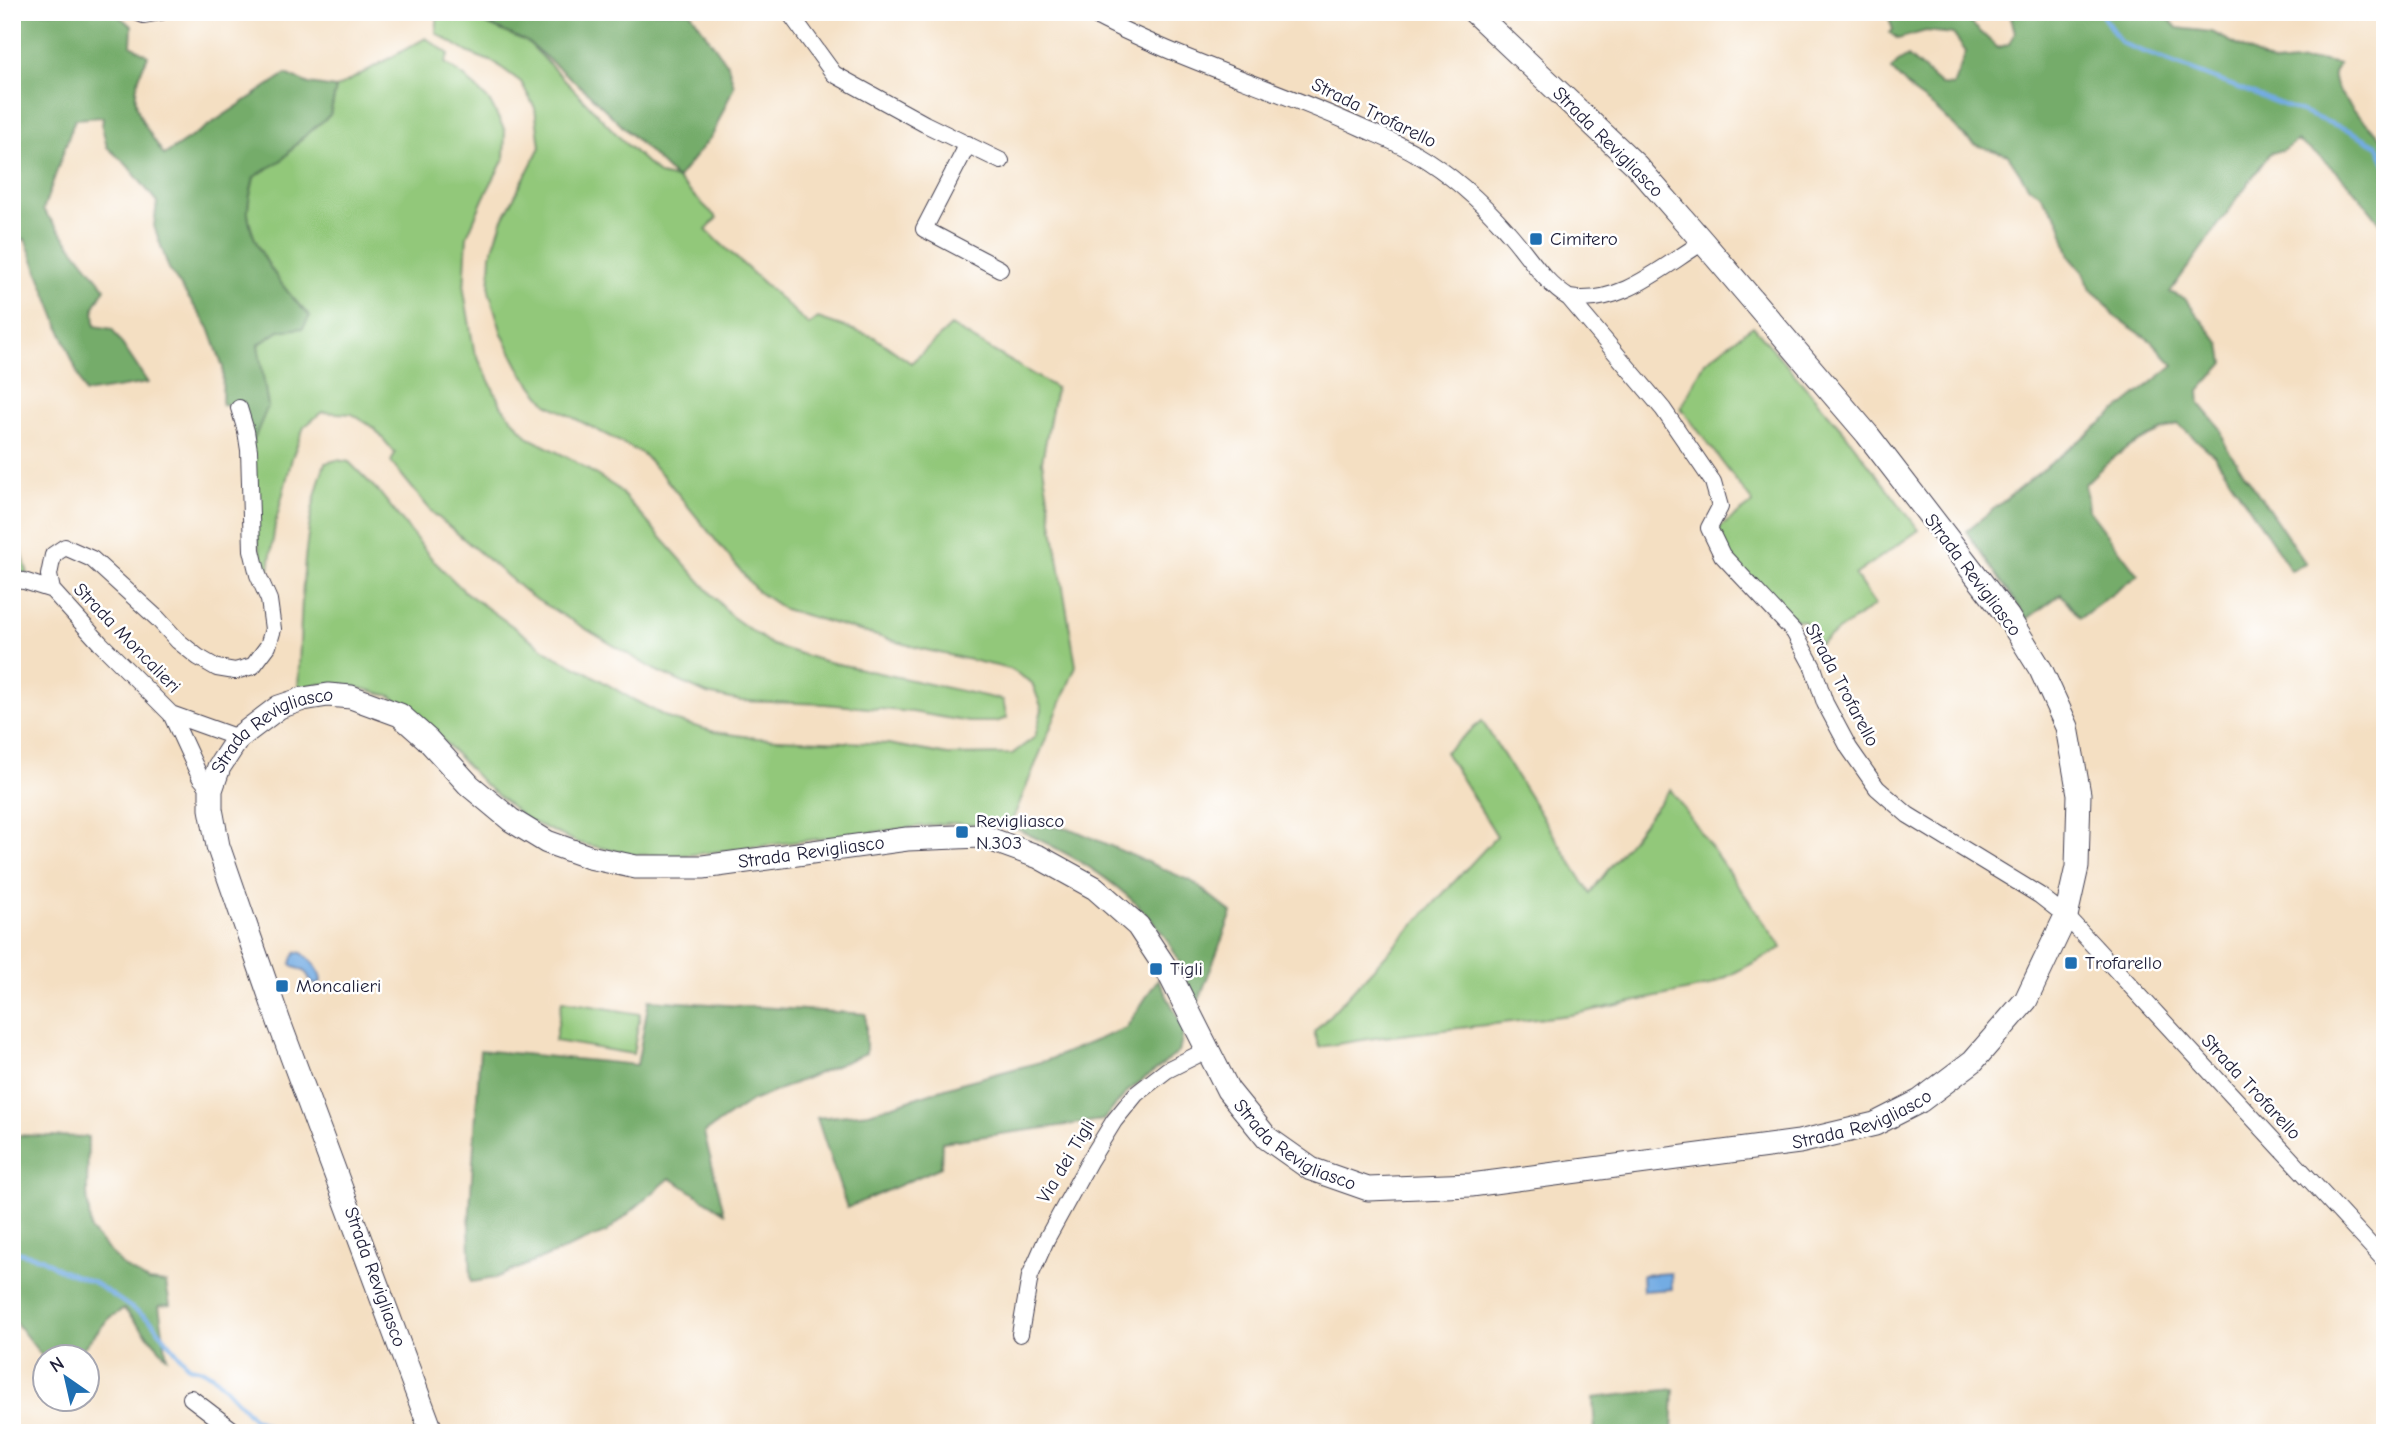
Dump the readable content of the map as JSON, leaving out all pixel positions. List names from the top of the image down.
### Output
{
  "streets": {
    "street": [
      "Strada Trofarello",
      "Strada Revigliasco",
      "Strada Moncalieri",
      "Via dei Tigli"
    ]
  },
  "crossings": [
    ["Strada Trofarello", "Strada Revigliasco"],
    ["Strada Revigliasco", "Strada Moncalieri"],
    ["Strada Revigliasco", "Via dei Tigli"]
  ],
  "places": {
    "transit": [
      "Cimitero",
      "Revigliasco N.303",
      "Trofarello",
      "Tigli",
      "Moncalieri"
    ]
  },
  "north": "top left"
}
